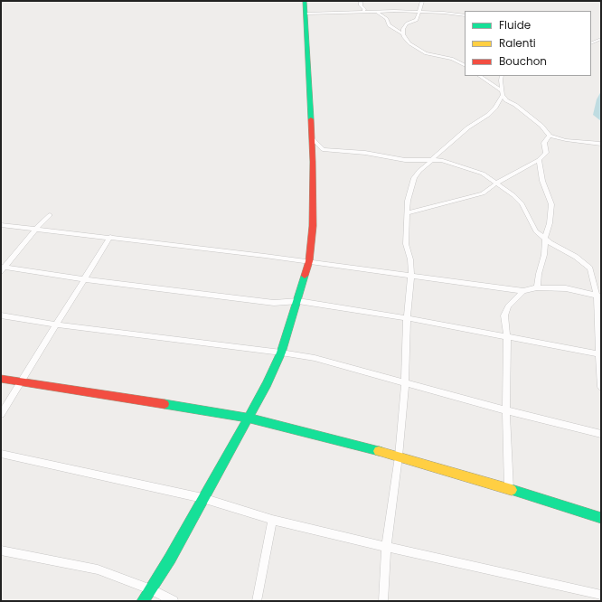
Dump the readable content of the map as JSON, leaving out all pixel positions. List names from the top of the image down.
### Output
{
  "legend": ["Fluide", "Ralenti", "Bouchon"]
}
